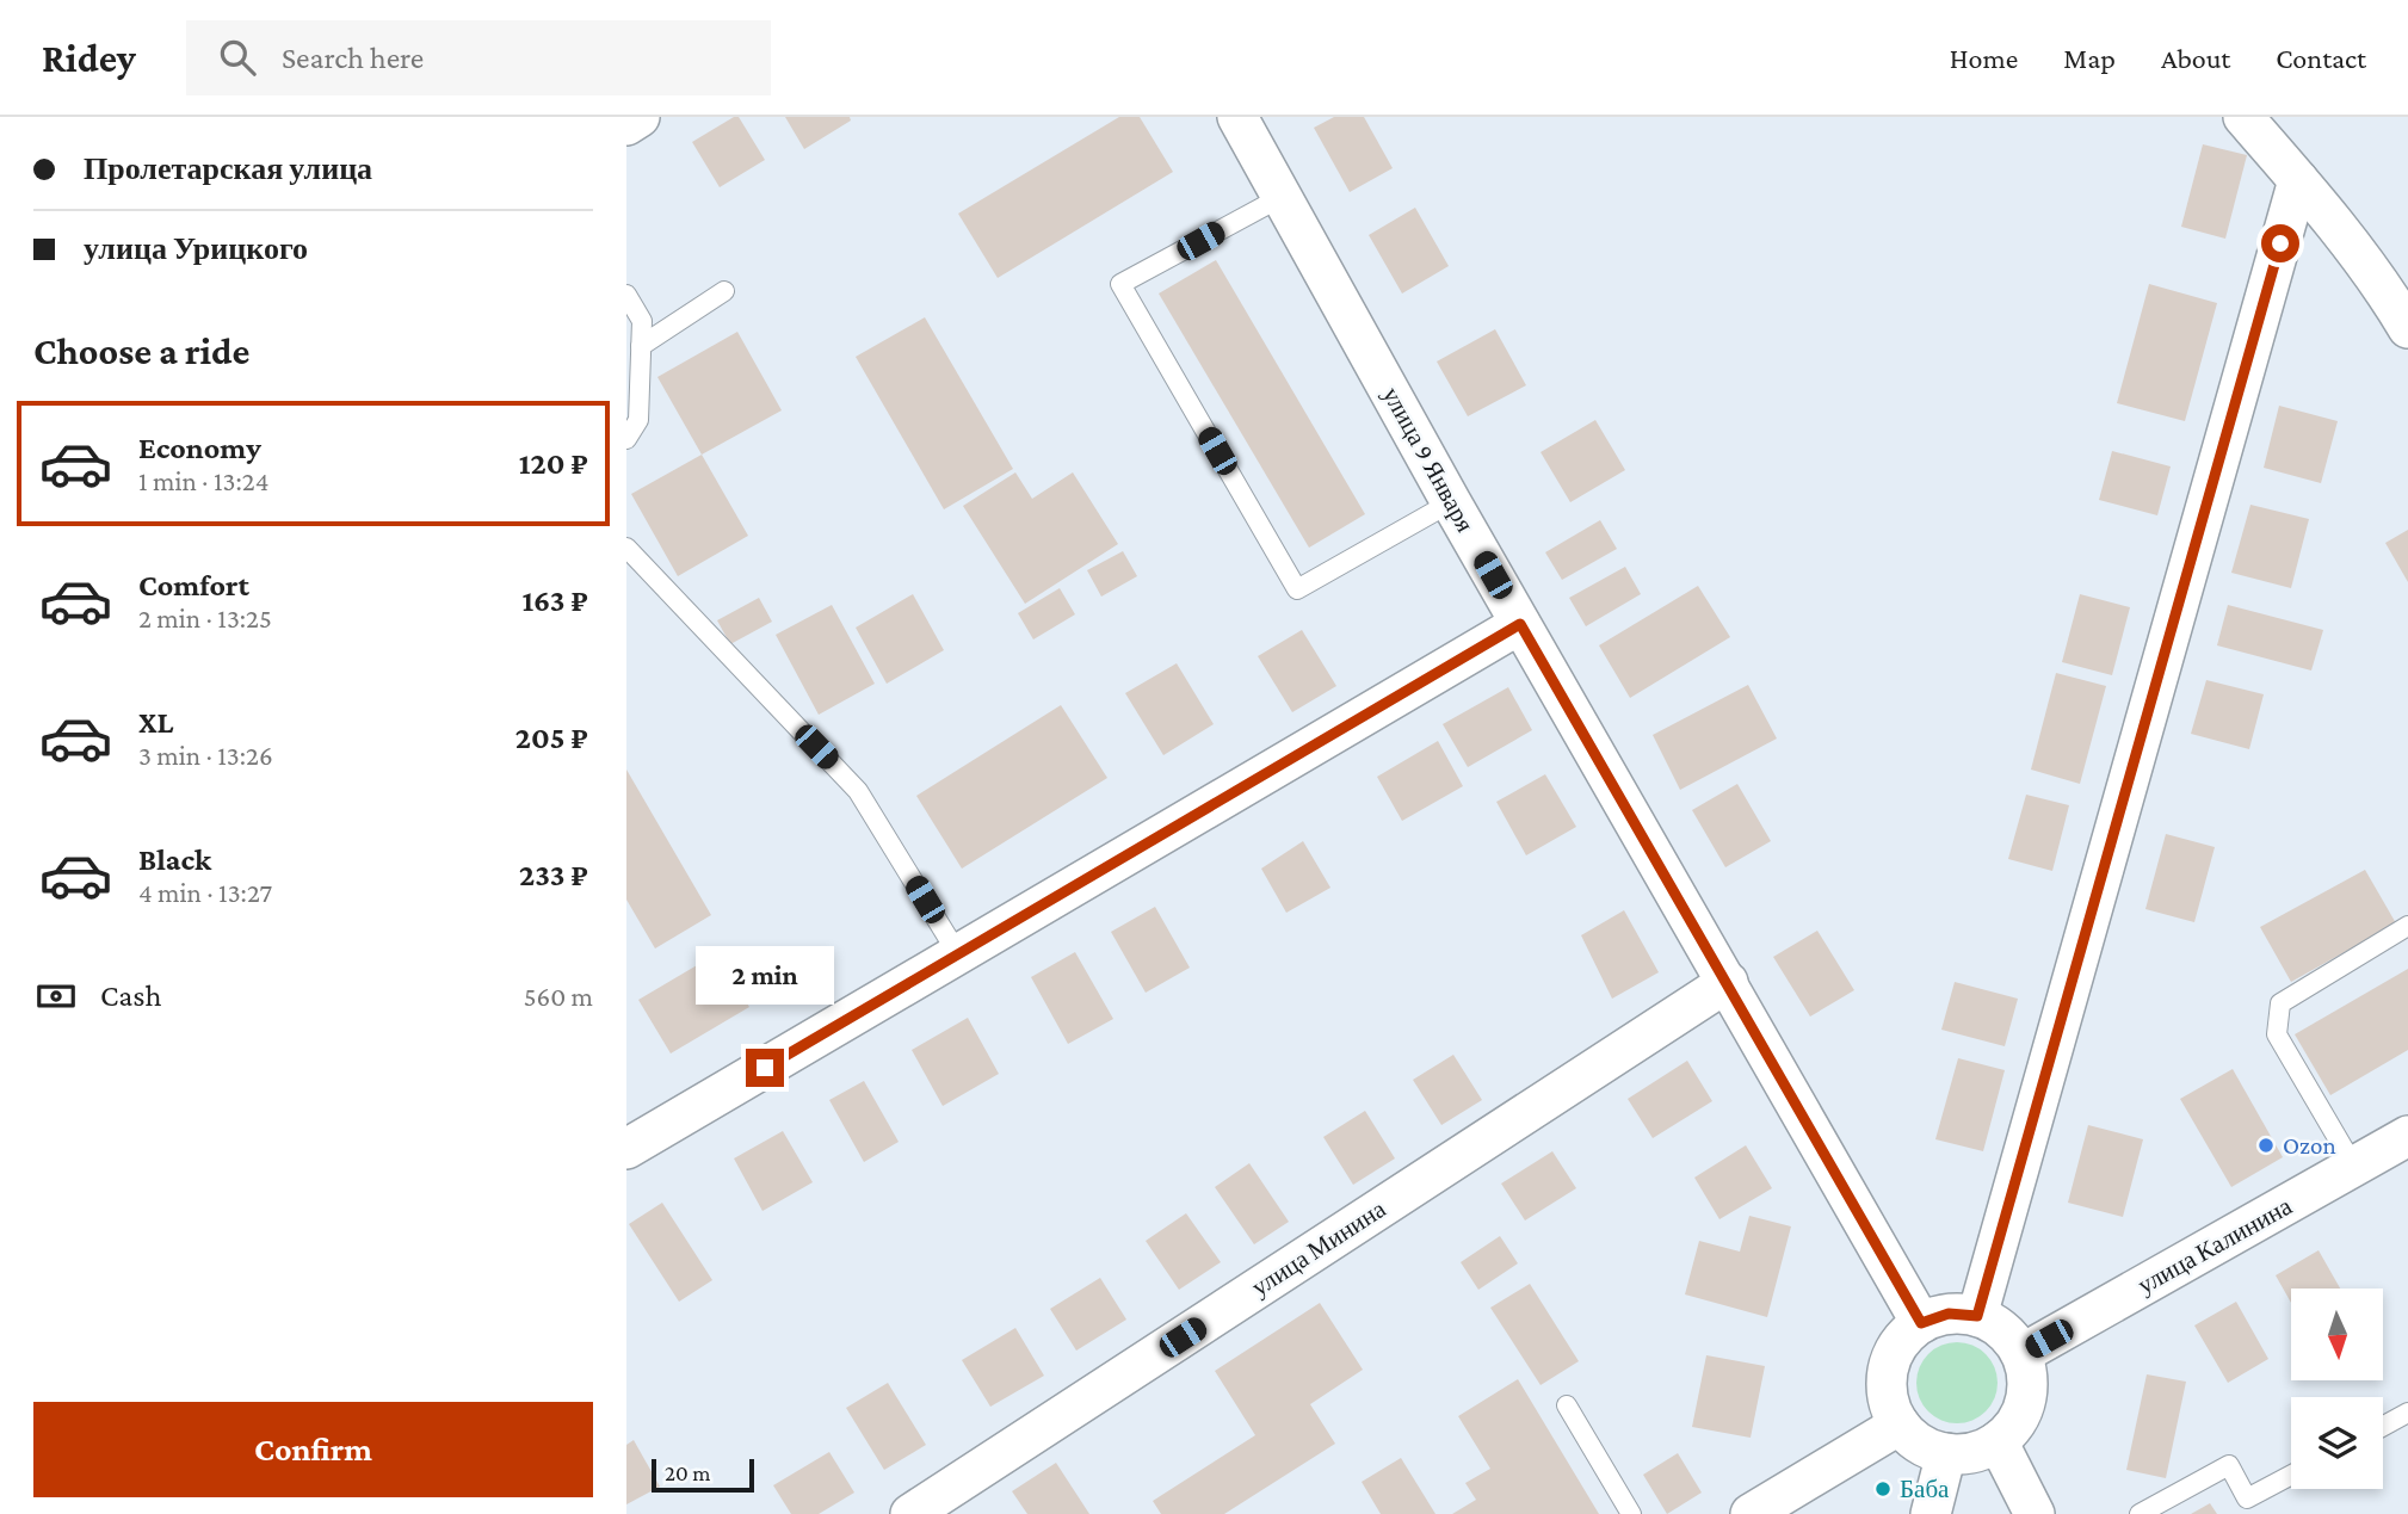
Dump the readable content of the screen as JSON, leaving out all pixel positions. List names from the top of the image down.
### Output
{
  "streets": {
    "street": ["улица 9 Января", "улица Калинина", "улица Минина"]
  },
  "crossings": [
    ["улица 9 Января", "улица Калинина"],
    ["улица 9 Января", "улица Минина"]
  ],
  "places": ["Ozon", "Баба"],
  "scale_bar": "20 m",
  "north": "bottom",
  "page": {
    "header": "Ridey",
    "search": "Search here",
    "nav": [
      "Home",
      "Map",
      "About",
      "Contact"
    ],
    "banner": ["Пролетарская улица", "улица Урицкого"],
    "heading": "Choose a ride",
    "list": [
      {
        "name": "Economy",
        "note": "1 min · 13:24",
        "value": "120 ₽"
      },
      {
        "name": "Comfort",
        "note": "2 min · 13:25",
        "value": "163 ₽"
      },
      {
        "name": "XL",
        "note": "3 min · 13:26",
        "value": "205 ₽"
      },
      {
        "name": "Black",
        "note": "4 min · 13:27",
        "value": "233 ₽"
      }
    ],
    "bubble": "2 min",
    "pay": ["Cash", "560 m"],
    "buttons": "Confirm",
    "scale": "20 m"
  }
}
